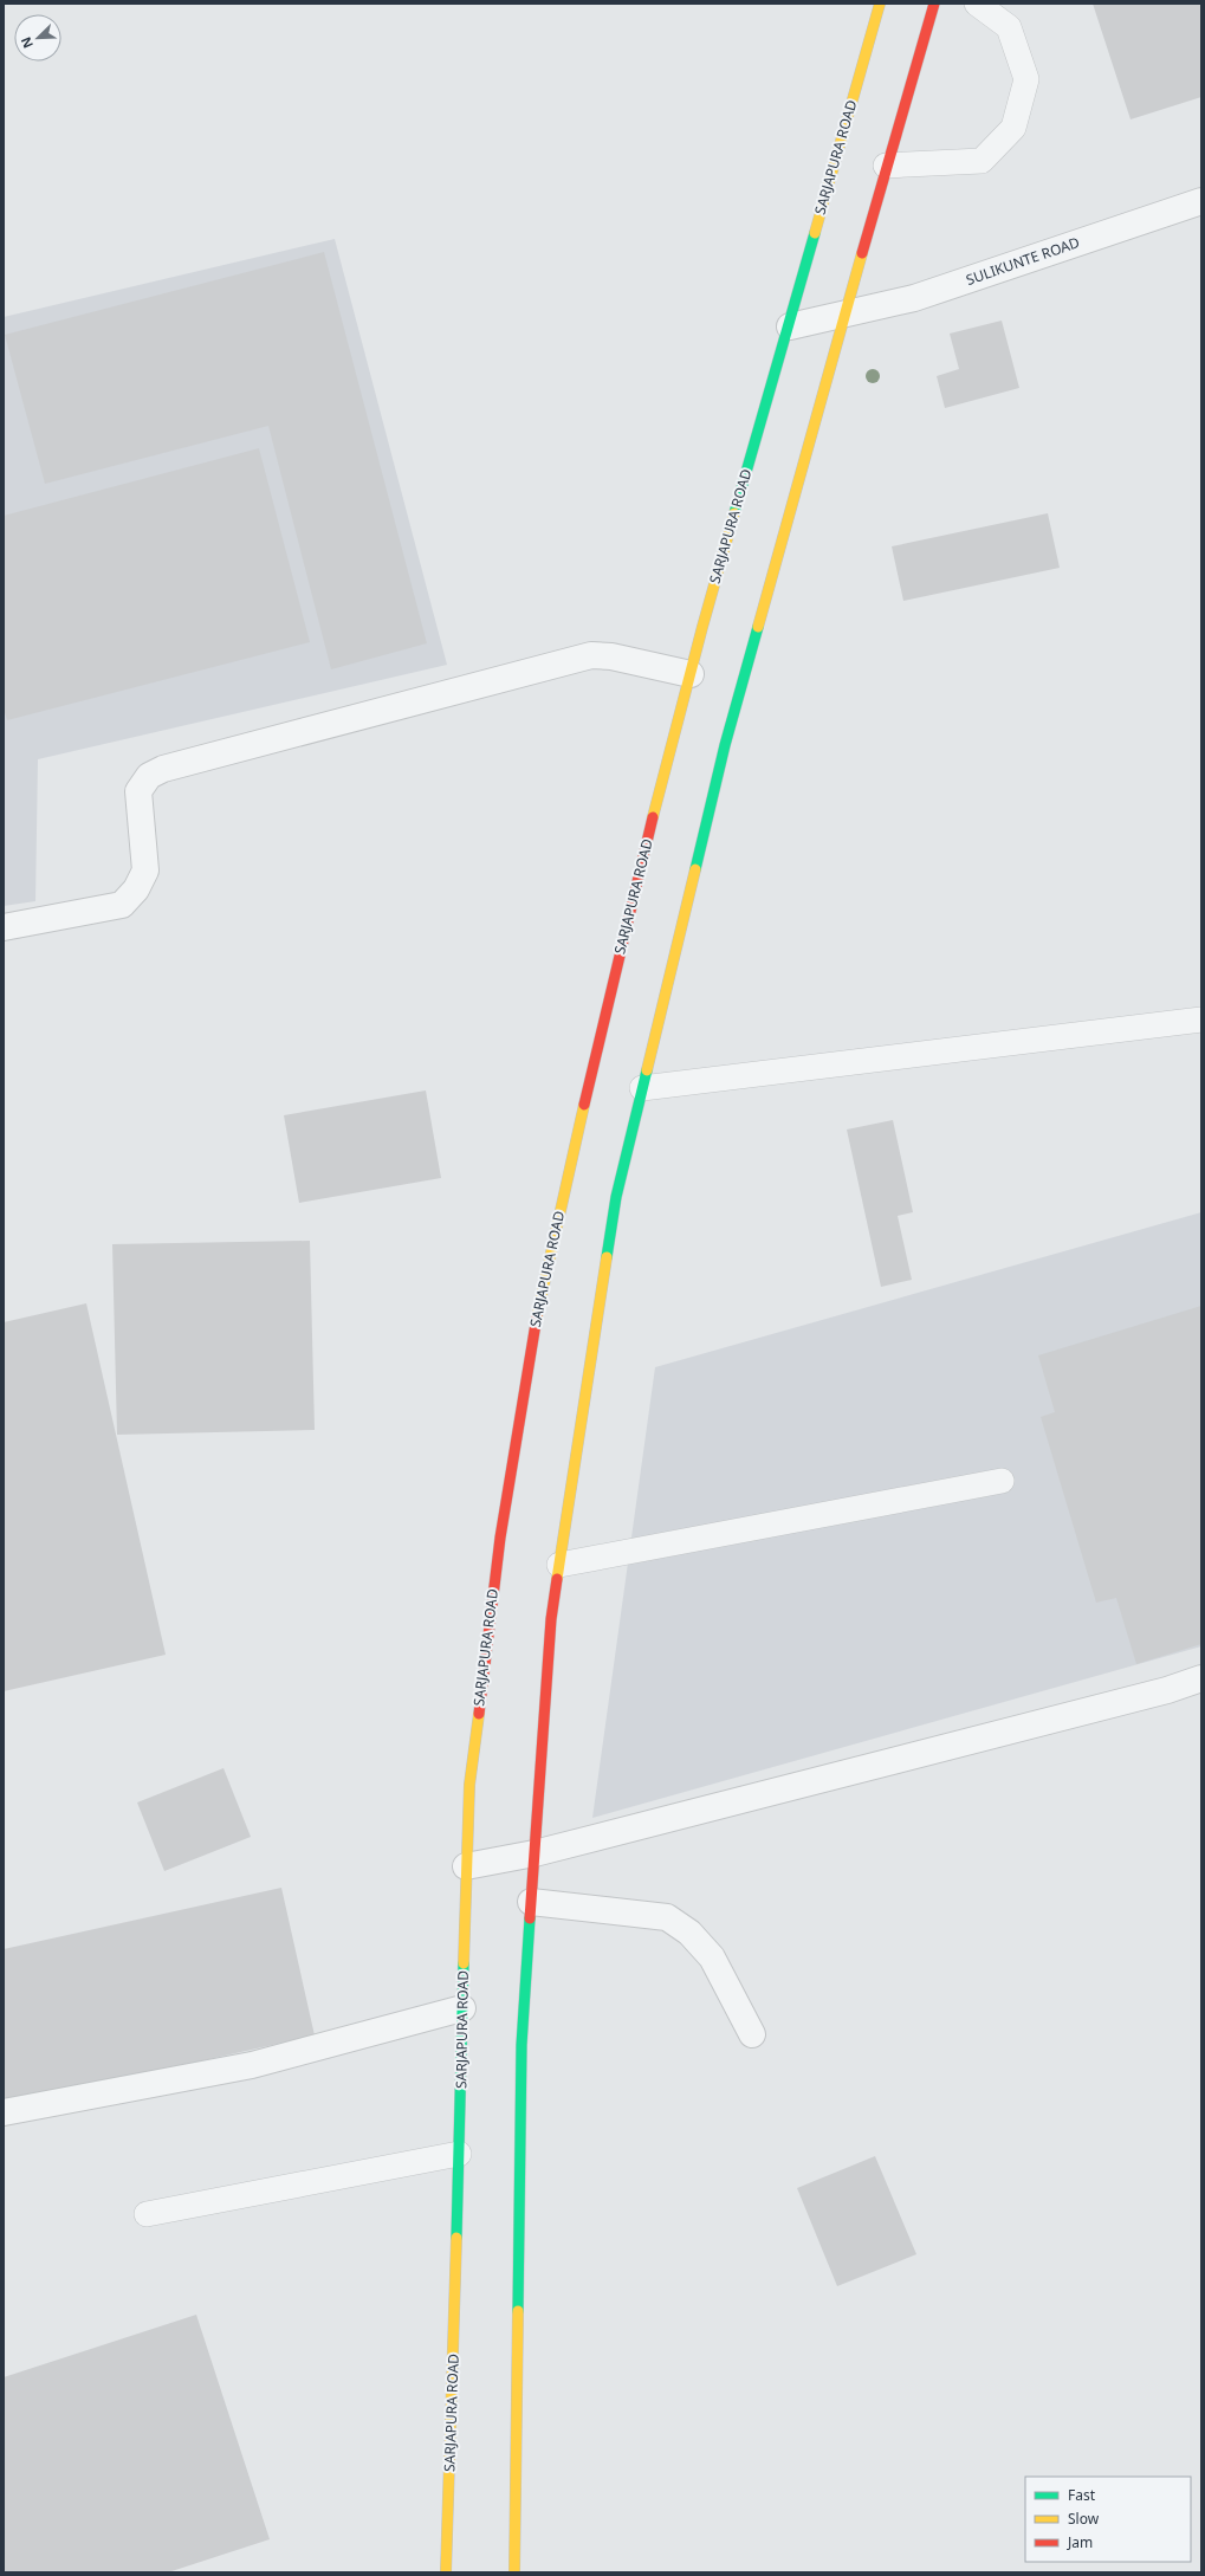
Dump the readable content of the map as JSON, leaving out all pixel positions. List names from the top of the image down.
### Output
{
  "streets": {
    "main road": ["SARJAPURA ROAD"],
    "street": ["SULIKUNTE ROAD"]
  },
  "crossings": [
    ["SARJAPURA ROAD", "SULIKUNTE ROAD"]
  ],
  "legend": ["Fast", "Slow", "Jam"],
  "north": "bottom left"
}
